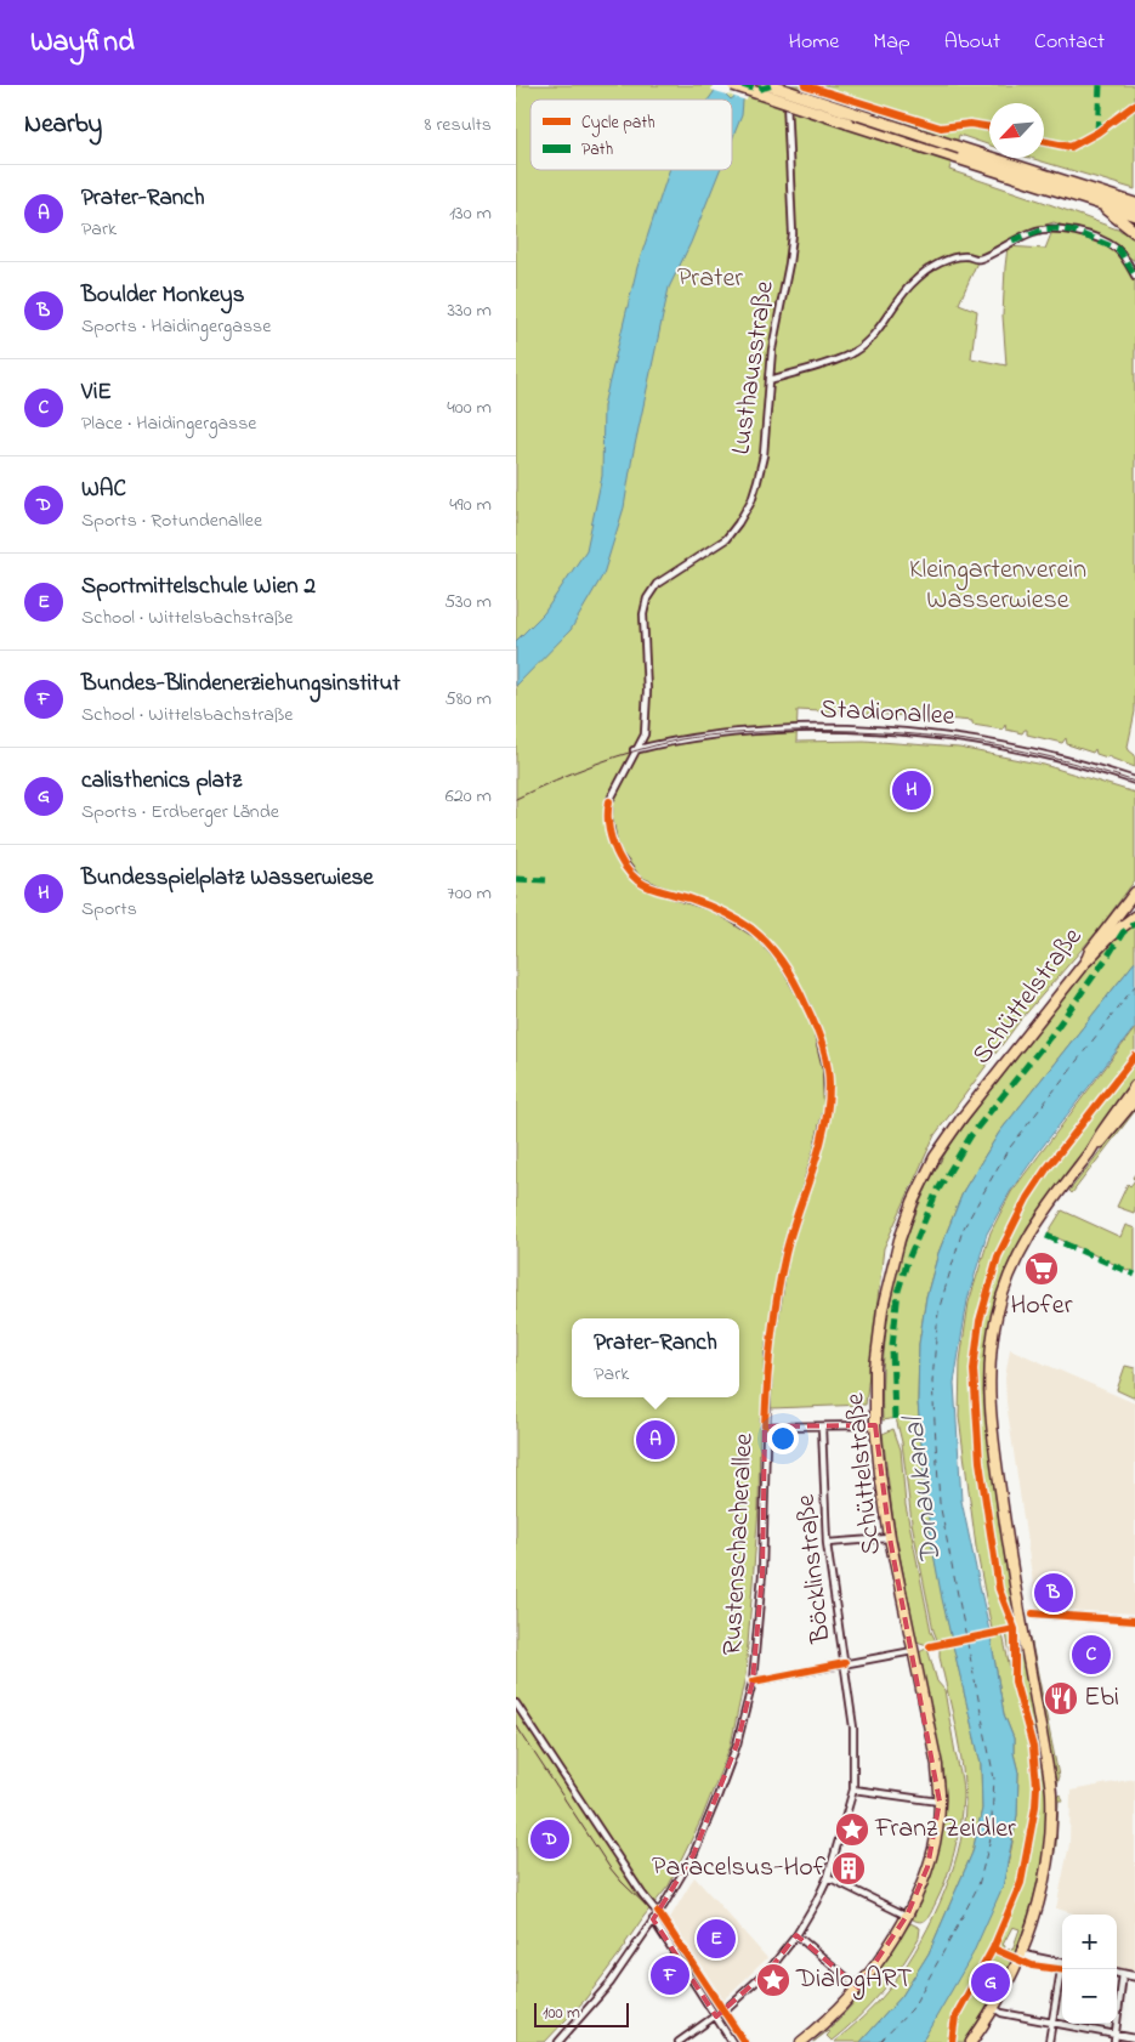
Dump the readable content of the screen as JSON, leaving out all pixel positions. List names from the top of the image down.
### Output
{
  "streets": {
    "main road": ["Schüttelstraße"],
    "street": [
      "Lusthausstraße",
      "Stadionallee",
      "Rustenschacherallee",
      "Böcklinstraße"
    ]
  },
  "crossings": [
    ["Lusthausstraße", "Stadionallee"],
    ["Lusthausstraße", "Rustenschacherallee"]
  ],
  "water": ["Donaukanal"],
  "parks": ["Prater", "Kleingartenverein Wasserwiese"],
  "places": {
    "supermarket": ["Hofer"],
    "restaurant": ["Ebi"],
    "place": ["Franz Zeidler", "DialogART"],
    "building": ["Paracelsus-Hof"]
  },
  "legend": ["Cycle path", "Path"],
  "scale_bar": "100 m",
  "north": "bottom left",
  "page": {
    "header": "Wayfind",
    "nav": [
      "Home",
      "Map",
      "About",
      "Contact"
    ],
    "heading": ["Nearby", "8 results"],
    "list": [
      {
        "mark": "A",
        "name": "Prater-Ranch",
        "note": "Park",
        "value": "130 m"
      },
      {
        "mark": "B",
        "name": "Boulder Monkeys",
        "note": "Sports · Haidingergasse",
        "value": "330 m"
      },
      {
        "mark": "C",
        "name": "ViE",
        "note": "Place · Haidingergasse",
        "value": "400 m"
      },
      {
        "mark": "D",
        "name": "WAC",
        "note": "Sports · Rotundenallee",
        "value": "490 m"
      },
      {
        "mark": "E",
        "name": "Sportmittelschule Wien 2",
        "note": "School · Wittelsbachstraße",
        "value": "530 m"
      },
      {
        "mark": "F",
        "name": "Bundes-Blindenerziehungsinstitut",
        "note": "School · Wittelsbachstraße",
        "value": "580 m"
      },
      {
        "mark": "G",
        "name": "calisthenics platz",
        "note": "Sports · Erdberger Lände",
        "value": "620 m"
      },
      {
        "mark": "H",
        "name": "Bundesspielplatz Wasserwiese",
        "note": "Sports",
        "value": "700 m"
      }
    ],
    "pins": [
      "H",
      "A",
      "B",
      "C",
      "D",
      "E",
      "F",
      "G"
    ],
    "popup": ["Prater-Ranch", "Park"],
    "map_buttons": ["+", "−"],
    "scale": "100 m"
  }
}
